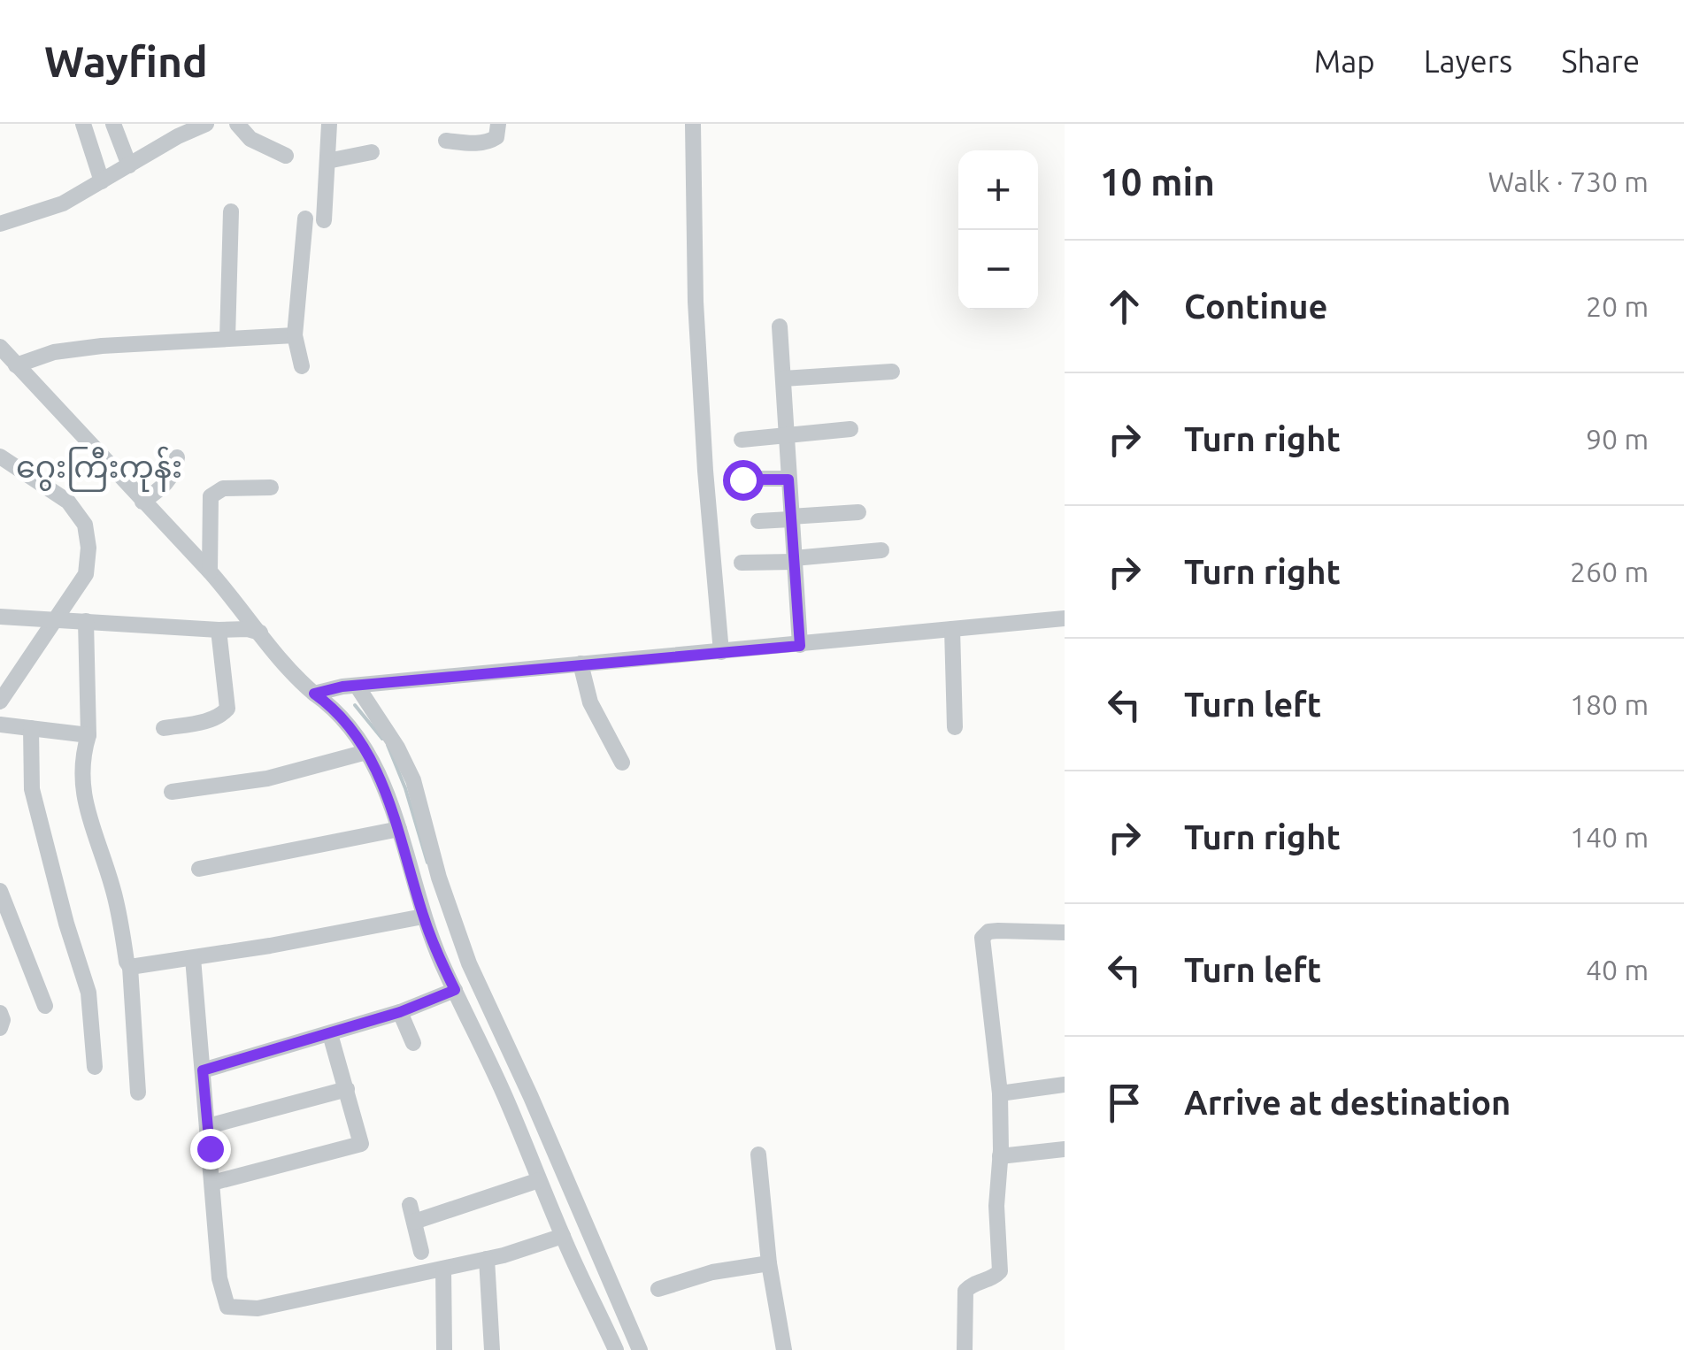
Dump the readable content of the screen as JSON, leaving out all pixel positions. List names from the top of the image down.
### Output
{
  "districts": ["ဂွေးကြီးကုန်း"],
  "page": {
    "header": "Wayfind",
    "nav": ["Map", "Layers", "Share"],
    "heading": ["10 min", "Walk · 730 m"],
    "map_buttons": ["+", "−"],
    "list": [
      ["Continue", "20 m"],
      ["Turn right", "90 m"],
      ["Turn right", "260 m"],
      ["Turn left", "180 m"],
      ["Turn right", "140 m"],
      ["Turn left", "40 m"],
      "Arrive at destination"
    ]
  }
}
